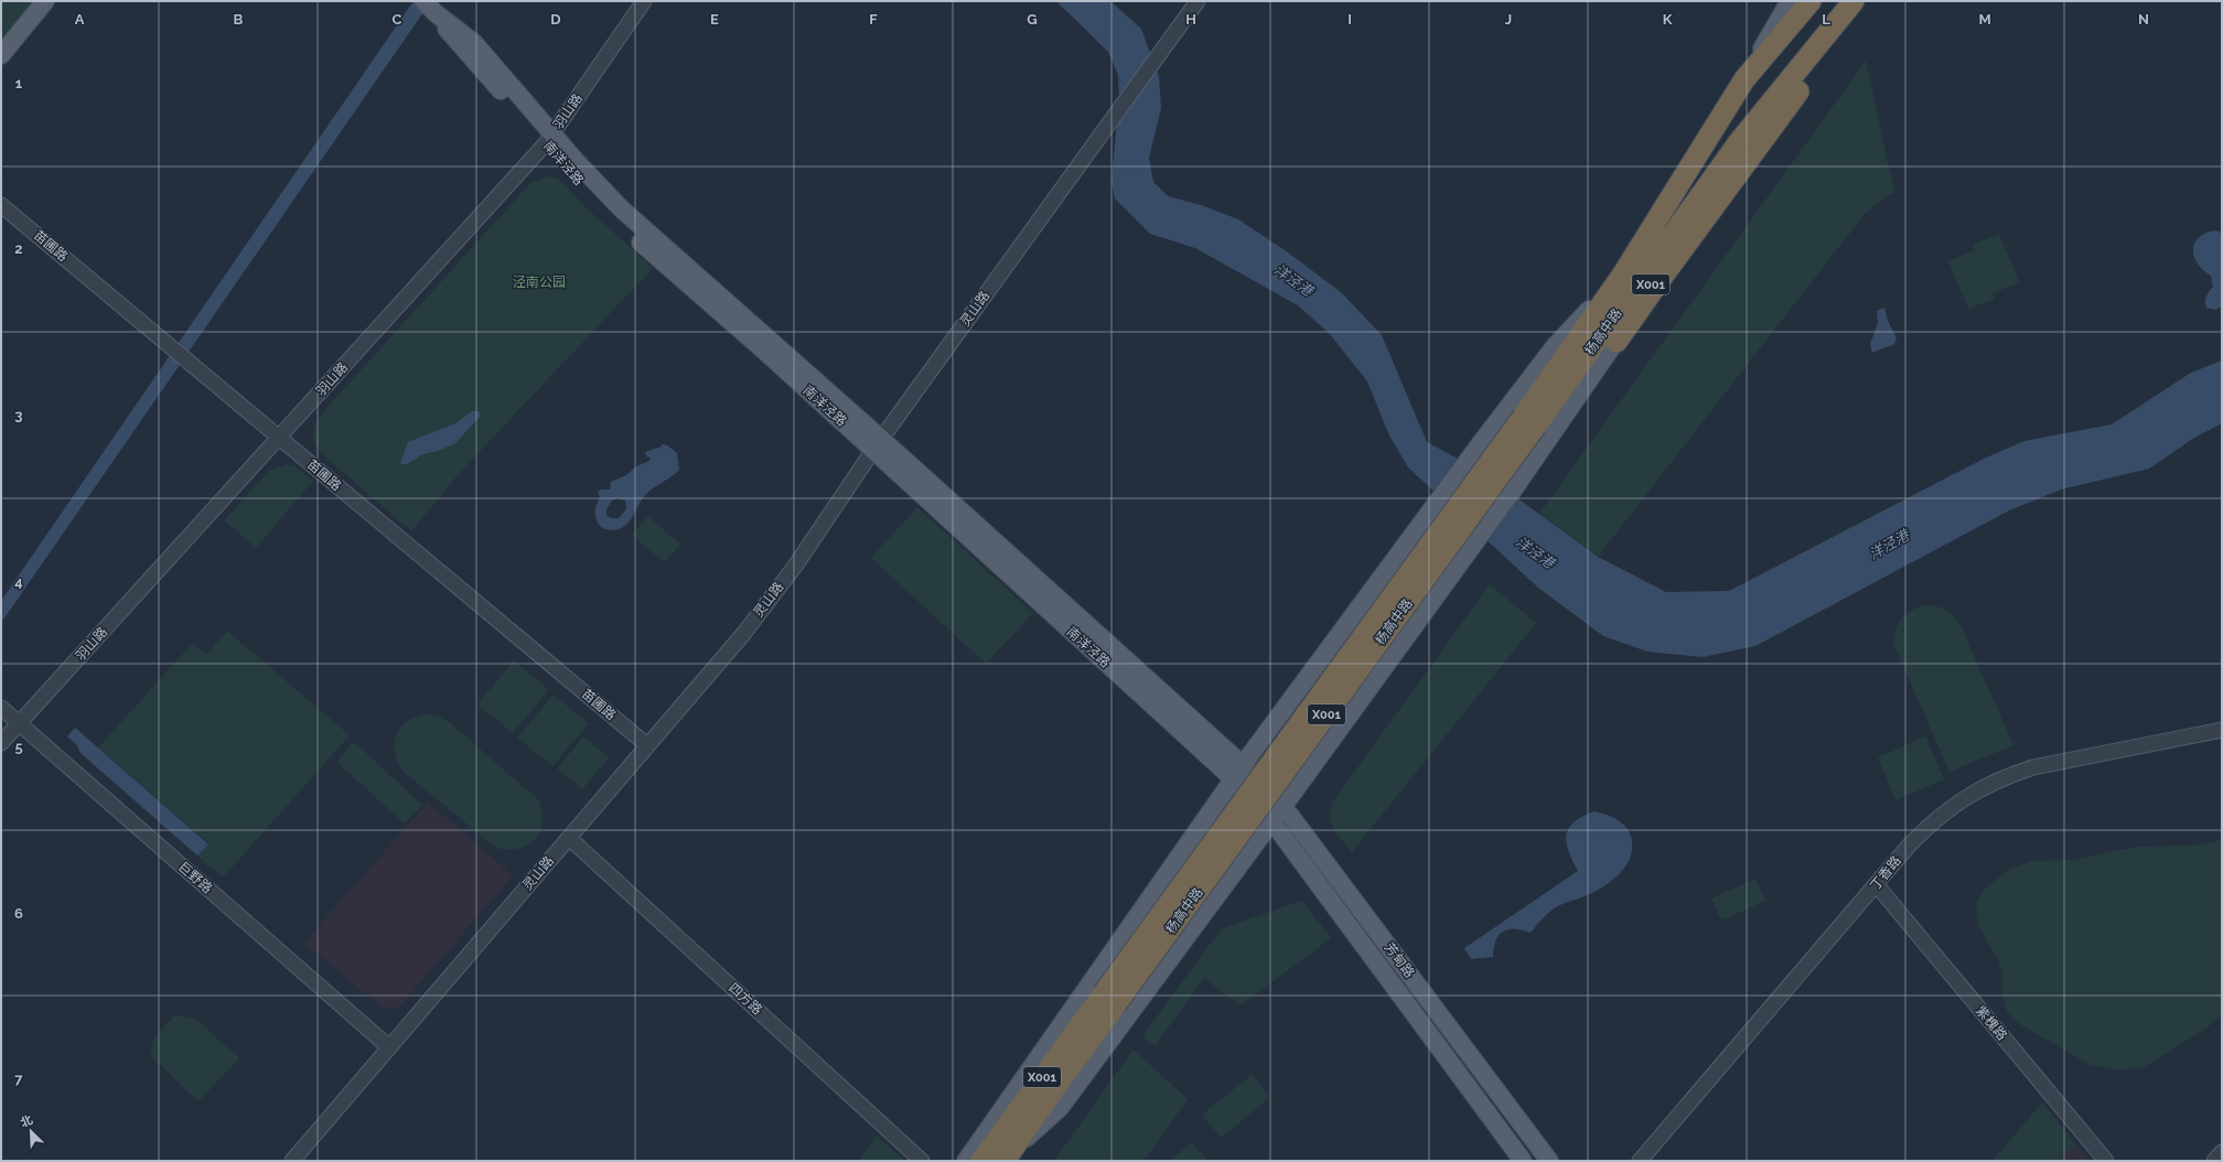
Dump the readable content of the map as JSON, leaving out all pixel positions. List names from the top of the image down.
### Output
{
  "streets": {
    "highway": ["X001", "杨高中路"],
    "main road": ["南洋泾路", "芳甸路"],
    "street": [
      "羽山路",
      "苗圃路",
      "灵山路",
      "丁香路",
      "巨野路",
      "四方路",
      "紫槐路"
    ]
  },
  "crossings": [
    ["羽山路", "南洋泾路"],
    ["羽山路", "苗圃路"],
    ["羽山路", "巨野路"],
    ["南洋泾路", "灵山路"],
    ["南洋泾路", "杨高中路"],
    ["南洋泾路", "芳甸路"],
    ["苗圃路", "灵山路"],
    ["X001", "杨高中路"],
    ["X001", "芳甸路"],
    ["灵山路", "巨野路"],
    ["灵山路", "四方路"],
    ["杨高中路", "芳甸路"],
    ["丁香路", "紫槐路"]
  ],
  "water": ["洋泾港"],
  "parks": ["泾南公园"],
  "north": "top left",
  "grid": {
    "columns": [
      "A",
      "B",
      "C",
      "D",
      "E",
      "F",
      "G",
      "H",
      "I",
      "J",
      "K",
      "L",
      "M",
      "N"
    ],
    "rows": [
      "1",
      "2",
      "3",
      "4",
      "5",
      "6",
      "7"
    ]
  }
}
